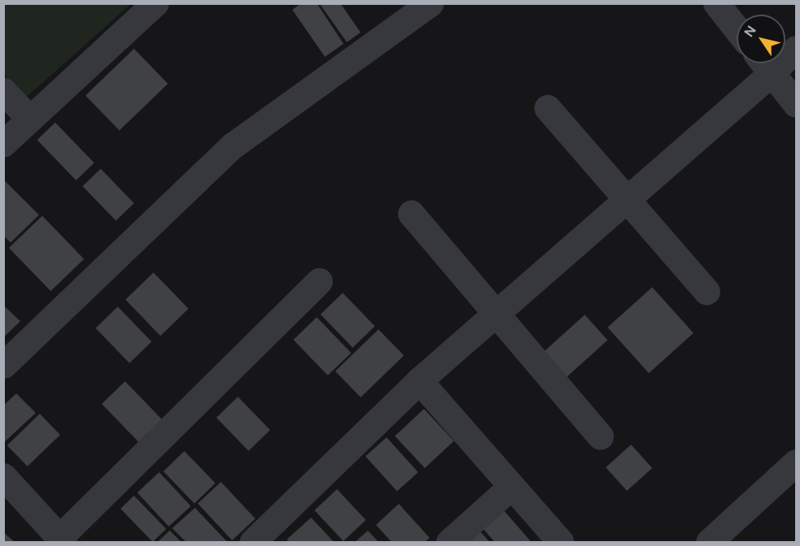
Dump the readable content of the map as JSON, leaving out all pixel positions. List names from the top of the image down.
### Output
{
  "north": "top left"
}
